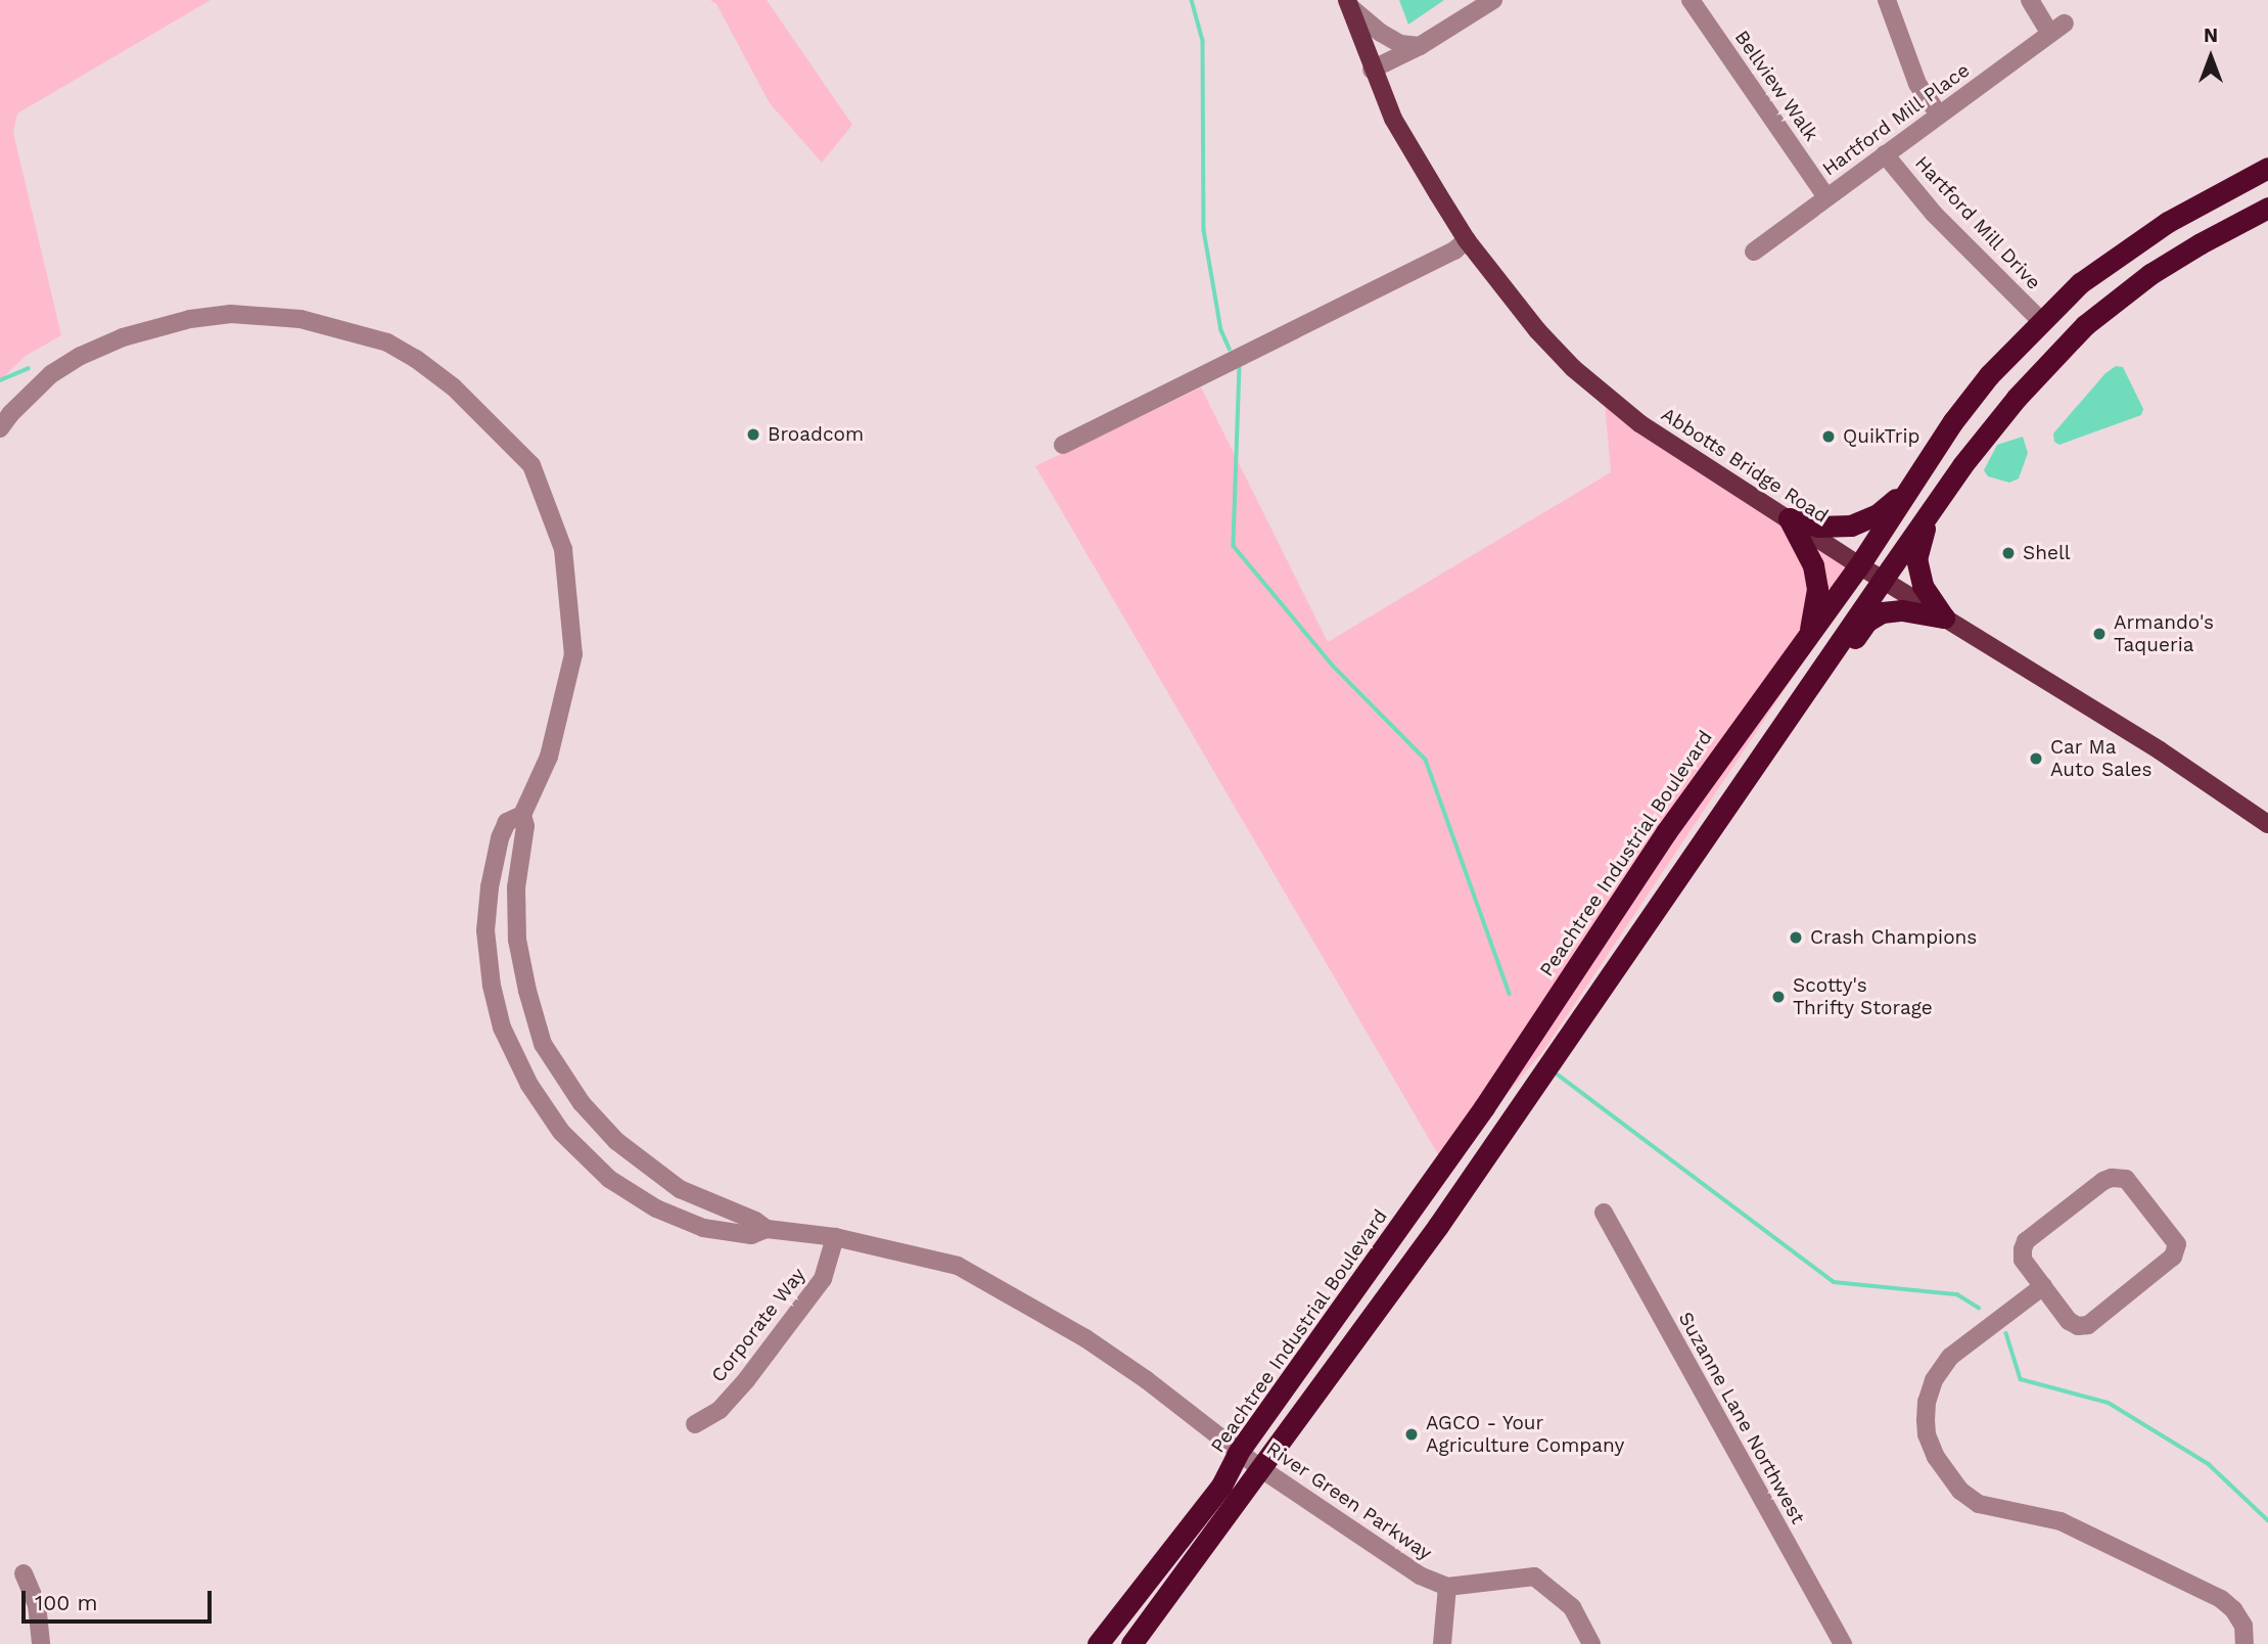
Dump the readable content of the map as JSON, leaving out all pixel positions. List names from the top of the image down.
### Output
{
  "streets": {
    "highway": ["Peachtree Industrial Boulevard"],
    "main road": ["Abbotts Bridge Road"],
    "street": [
      "Bellview Walk",
      "Hartford Mill Place",
      "Hartford Mill Drive",
      "Corporate Way",
      "Suzanne Lane Northwest",
      "River Green Parkway"
    ]
  },
  "crossings": [
    ["Bellview Walk", "Hartford Mill Place"],
    ["Hartford Mill Place", "Hartford Mill Drive"],
    ["Hartford Mill Drive", "Peachtree Industrial Boulevard"],
    ["Abbotts Bridge Road", "Peachtree Industrial Boulevard"],
    ["Peachtree Industrial Boulevard", "River Green Parkway"],
    ["Corporate Way", "River Green Parkway"]
  ],
  "places": [
    "Broadcom",
    "QuikTrip",
    "Shell",
    "Armando's Taqueria",
    "Car Ma Auto Sales",
    "Crash Champions",
    "Scotty's Thrifty Storage",
    "AGCO - Your Agriculture Company"
  ],
  "scale_bar": "100 m",
  "north": "top"
}
